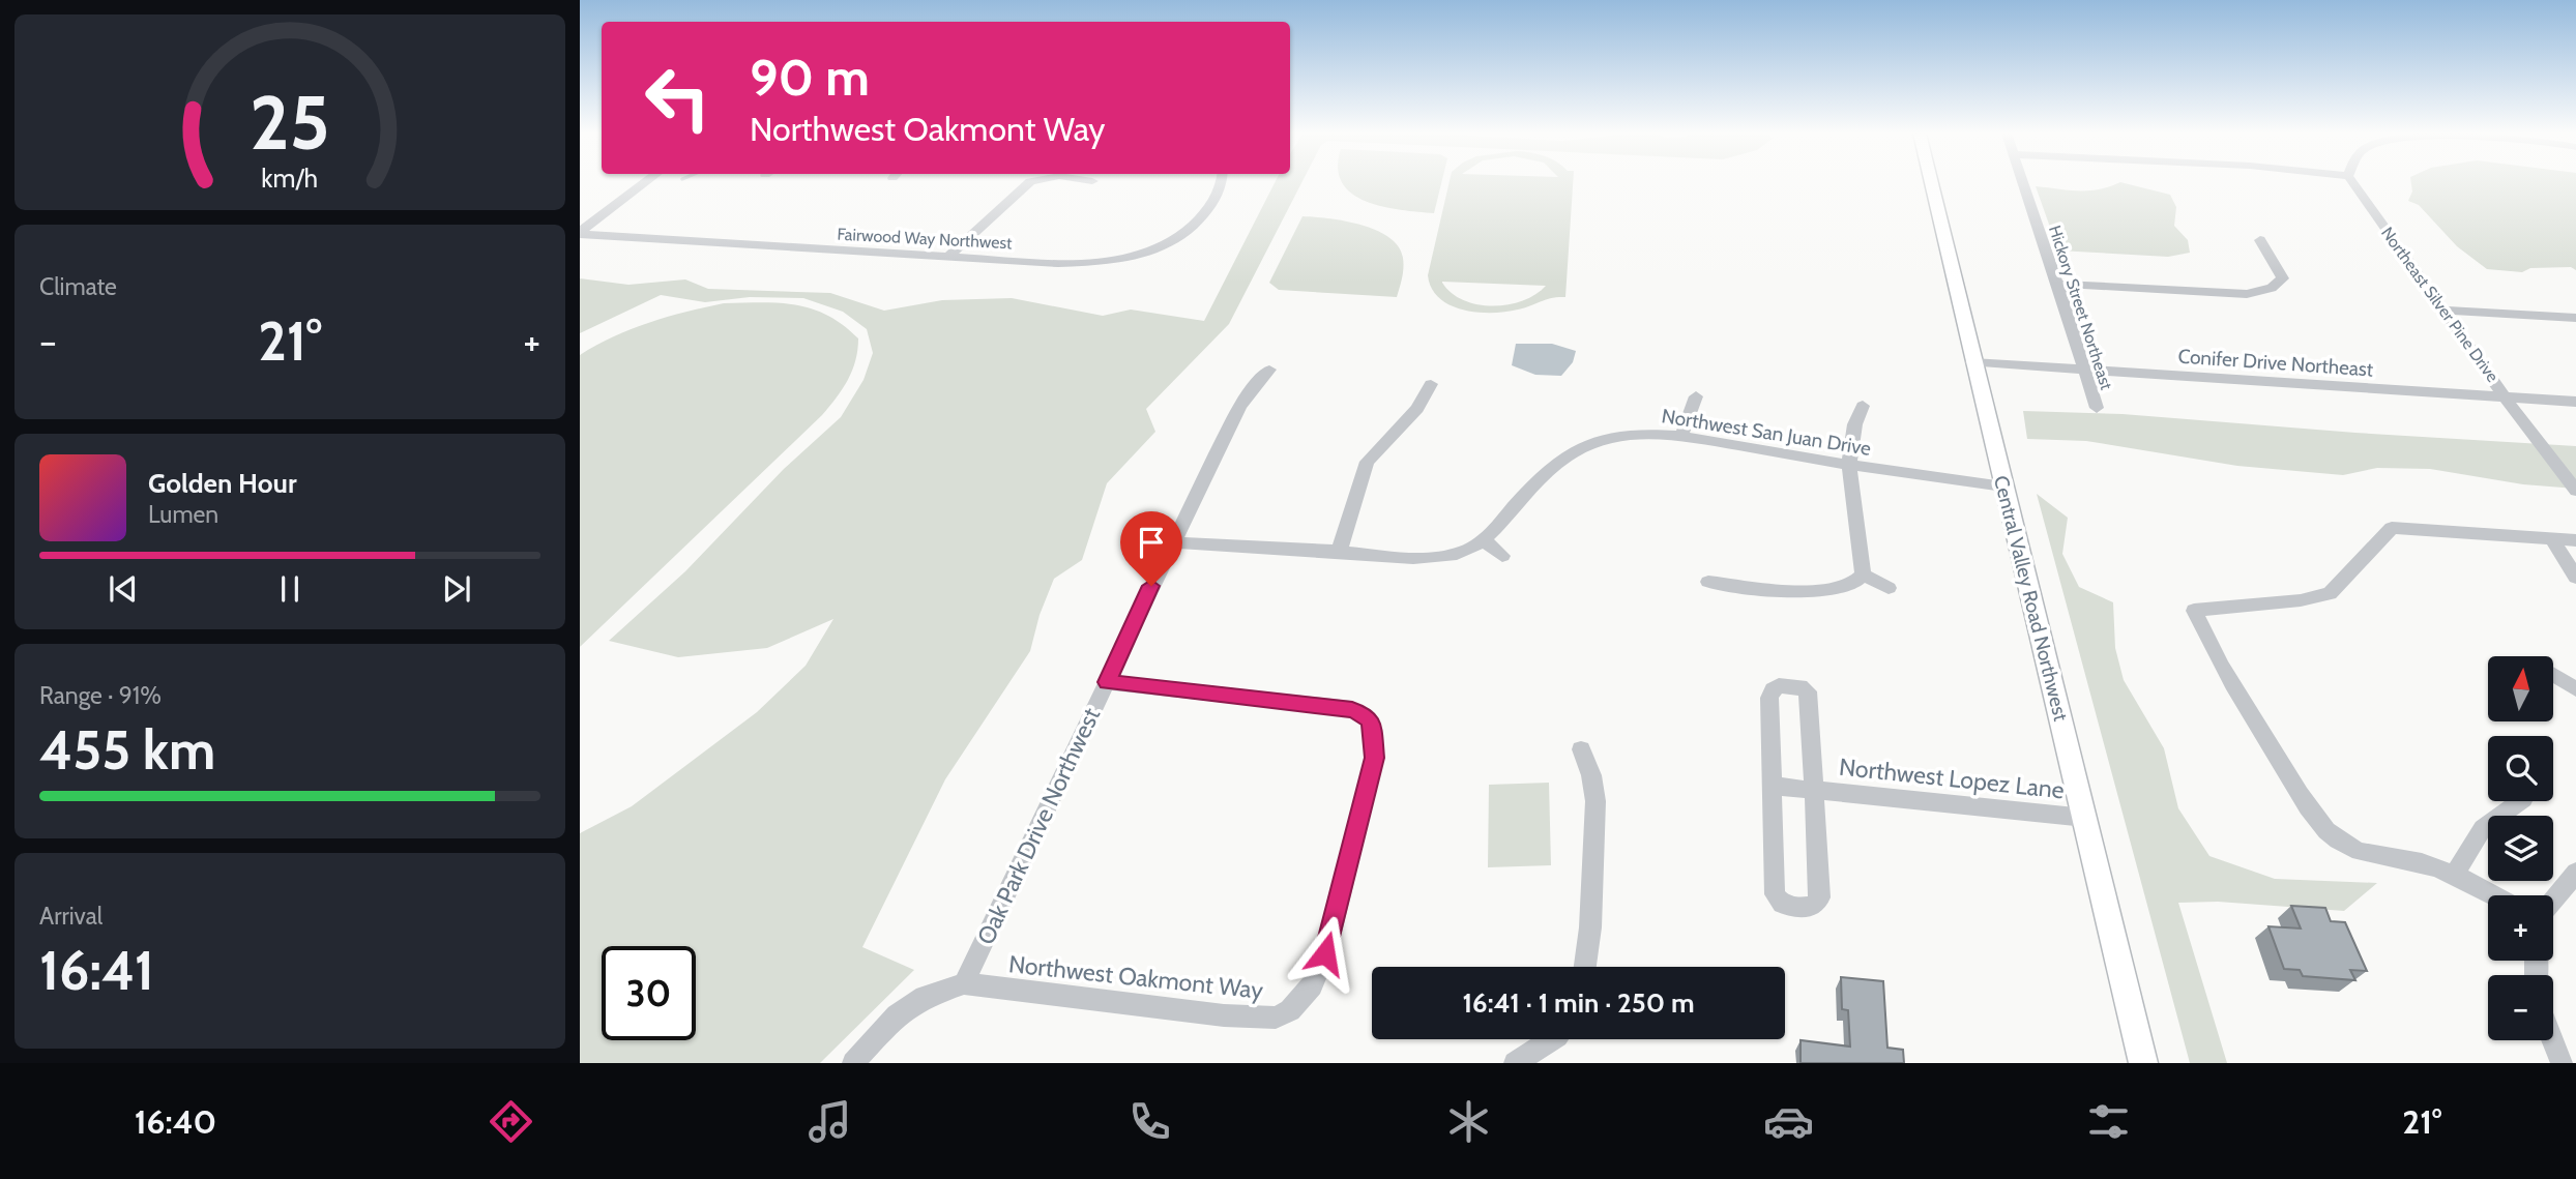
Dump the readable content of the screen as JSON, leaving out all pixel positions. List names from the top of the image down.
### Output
{
  "streets": {
    "main road": ["Central Valley Road Northwest"],
    "street": [
      "Fairwood Way Northwest",
      "Northeast Silver Pine Drive",
      "Hickory Street Northeast",
      "Conifer Drive Northeast",
      "Northwest San Juan Drive",
      "Northwest Lopez Lane",
      "Oak Park Drive Northwest",
      "Northwest Oakmont Way"
    ]
  },
  "crossings": [
    ["Northeast Silver Pine Drive", "Conifer Drive Northeast"],
    ["Hickory Street Northeast", "Conifer Drive Northeast"],
    ["Conifer Drive Northeast", "Central Valley Road Northwest"],
    ["Northwest San Juan Drive", "Central Valley Road Northwest"],
    ["Northwest San Juan Drive", "Oak Park Drive Northwest"],
    ["Central Valley Road Northwest", "Northwest Lopez Lane"],
    ["Oak Park Drive Northwest", "Northwest Oakmont Way"]
  ],
  "north": "top",
  "page": {
    "turn": ["90 m", "Northwest Oakmont Way"],
    "tile": [
      "Climate",
      ["Range · 91%", "455 km"],
      ["Arrival", "16:41"]
    ],
    "heat": ["−", "21°", "+"],
    "song": ["Golden Hour", "Lumen"],
    "map_buttons": ["+", "−"],
    "limit": "30",
    "trip": "16:41 · 1 min · 250 m",
    "tabs": ["16:40", "21°"],
    "gauge": ["25", "km/h"]
  }
}
